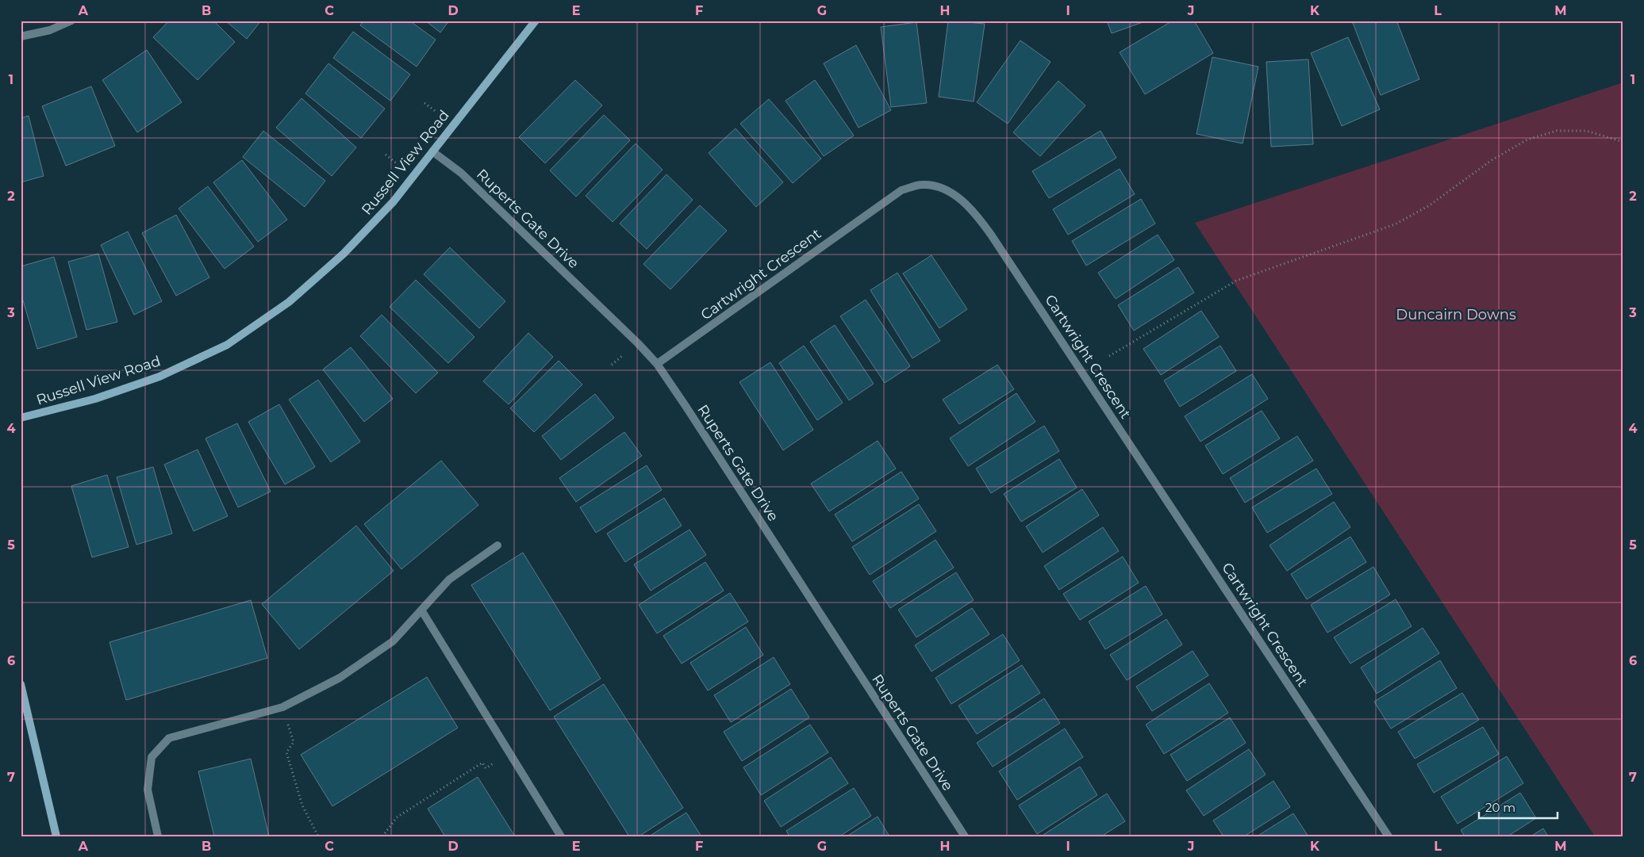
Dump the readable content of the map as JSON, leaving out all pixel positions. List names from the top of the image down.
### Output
{
  "streets": {
    "street": ["Russell View Road", "Ruperts Gate Drive", "Cartwright Crescent"]
  },
  "crossings": [
    ["Russell View Road", "Ruperts Gate Drive"],
    ["Ruperts Gate Drive", "Cartwright Crescent"]
  ],
  "parks": ["Duncairn Downs"],
  "scale_bar": "20 m",
  "grid": {
    "columns": [
      "A",
      "B",
      "C",
      "D",
      "E",
      "F",
      "G",
      "H",
      "I",
      "J",
      "K",
      "L",
      "M"
    ],
    "rows": [
      "1",
      "2",
      "3",
      "4",
      "5",
      "6",
      "7"
    ]
  }
}
